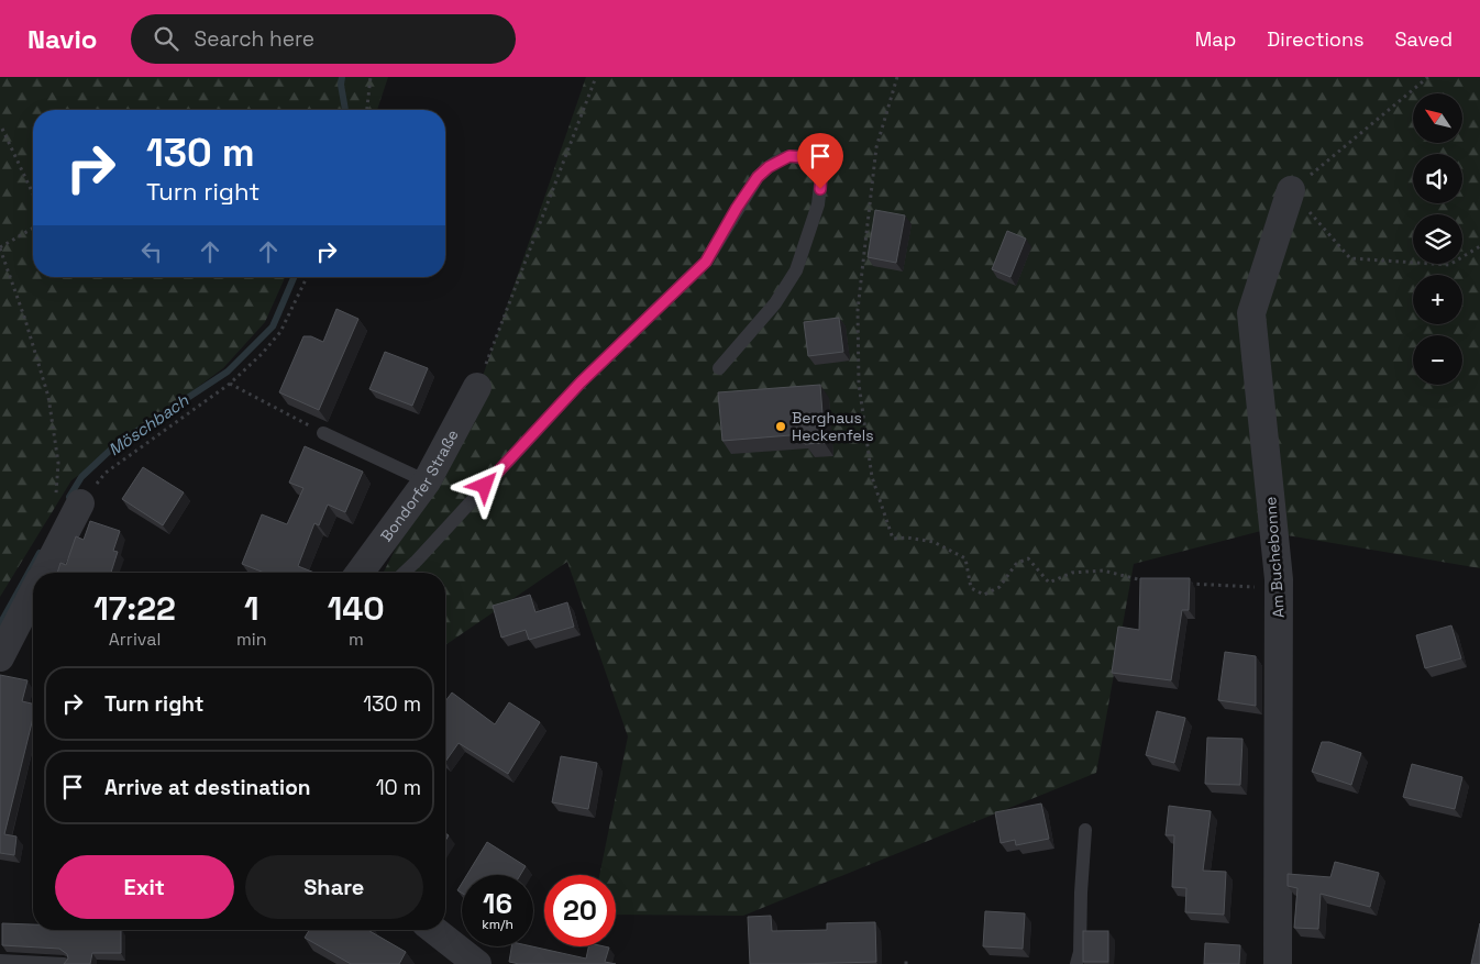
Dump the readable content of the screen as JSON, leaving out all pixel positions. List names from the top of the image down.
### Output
{
  "streets": {
    "street": ["Bondorfer Straße", "Am Buchebonne"]
  },
  "water": ["Möschbach"],
  "places": ["Berghaus Heckenfels"],
  "north": "top left",
  "page": {
    "header": "Navio",
    "search": "Search here",
    "nav": ["Map", "Directions", "Saved"],
    "map_buttons": ["+", "−"],
    "turn": ["130 m", "Turn right"],
    "eta": [
      "17:22",
      "Arrival",
      "1",
      "min",
      "140",
      "m"
    ],
    "list": [
      {
        "name": "Turn right",
        "value": "130 m"
      },
      {
        "name": "Arrive at destination",
        "value": "10 m"
      }
    ],
    "buttons": ["Exit", "Share"],
    "speed": "16 km/h",
    "limit": "20"
  }
}
